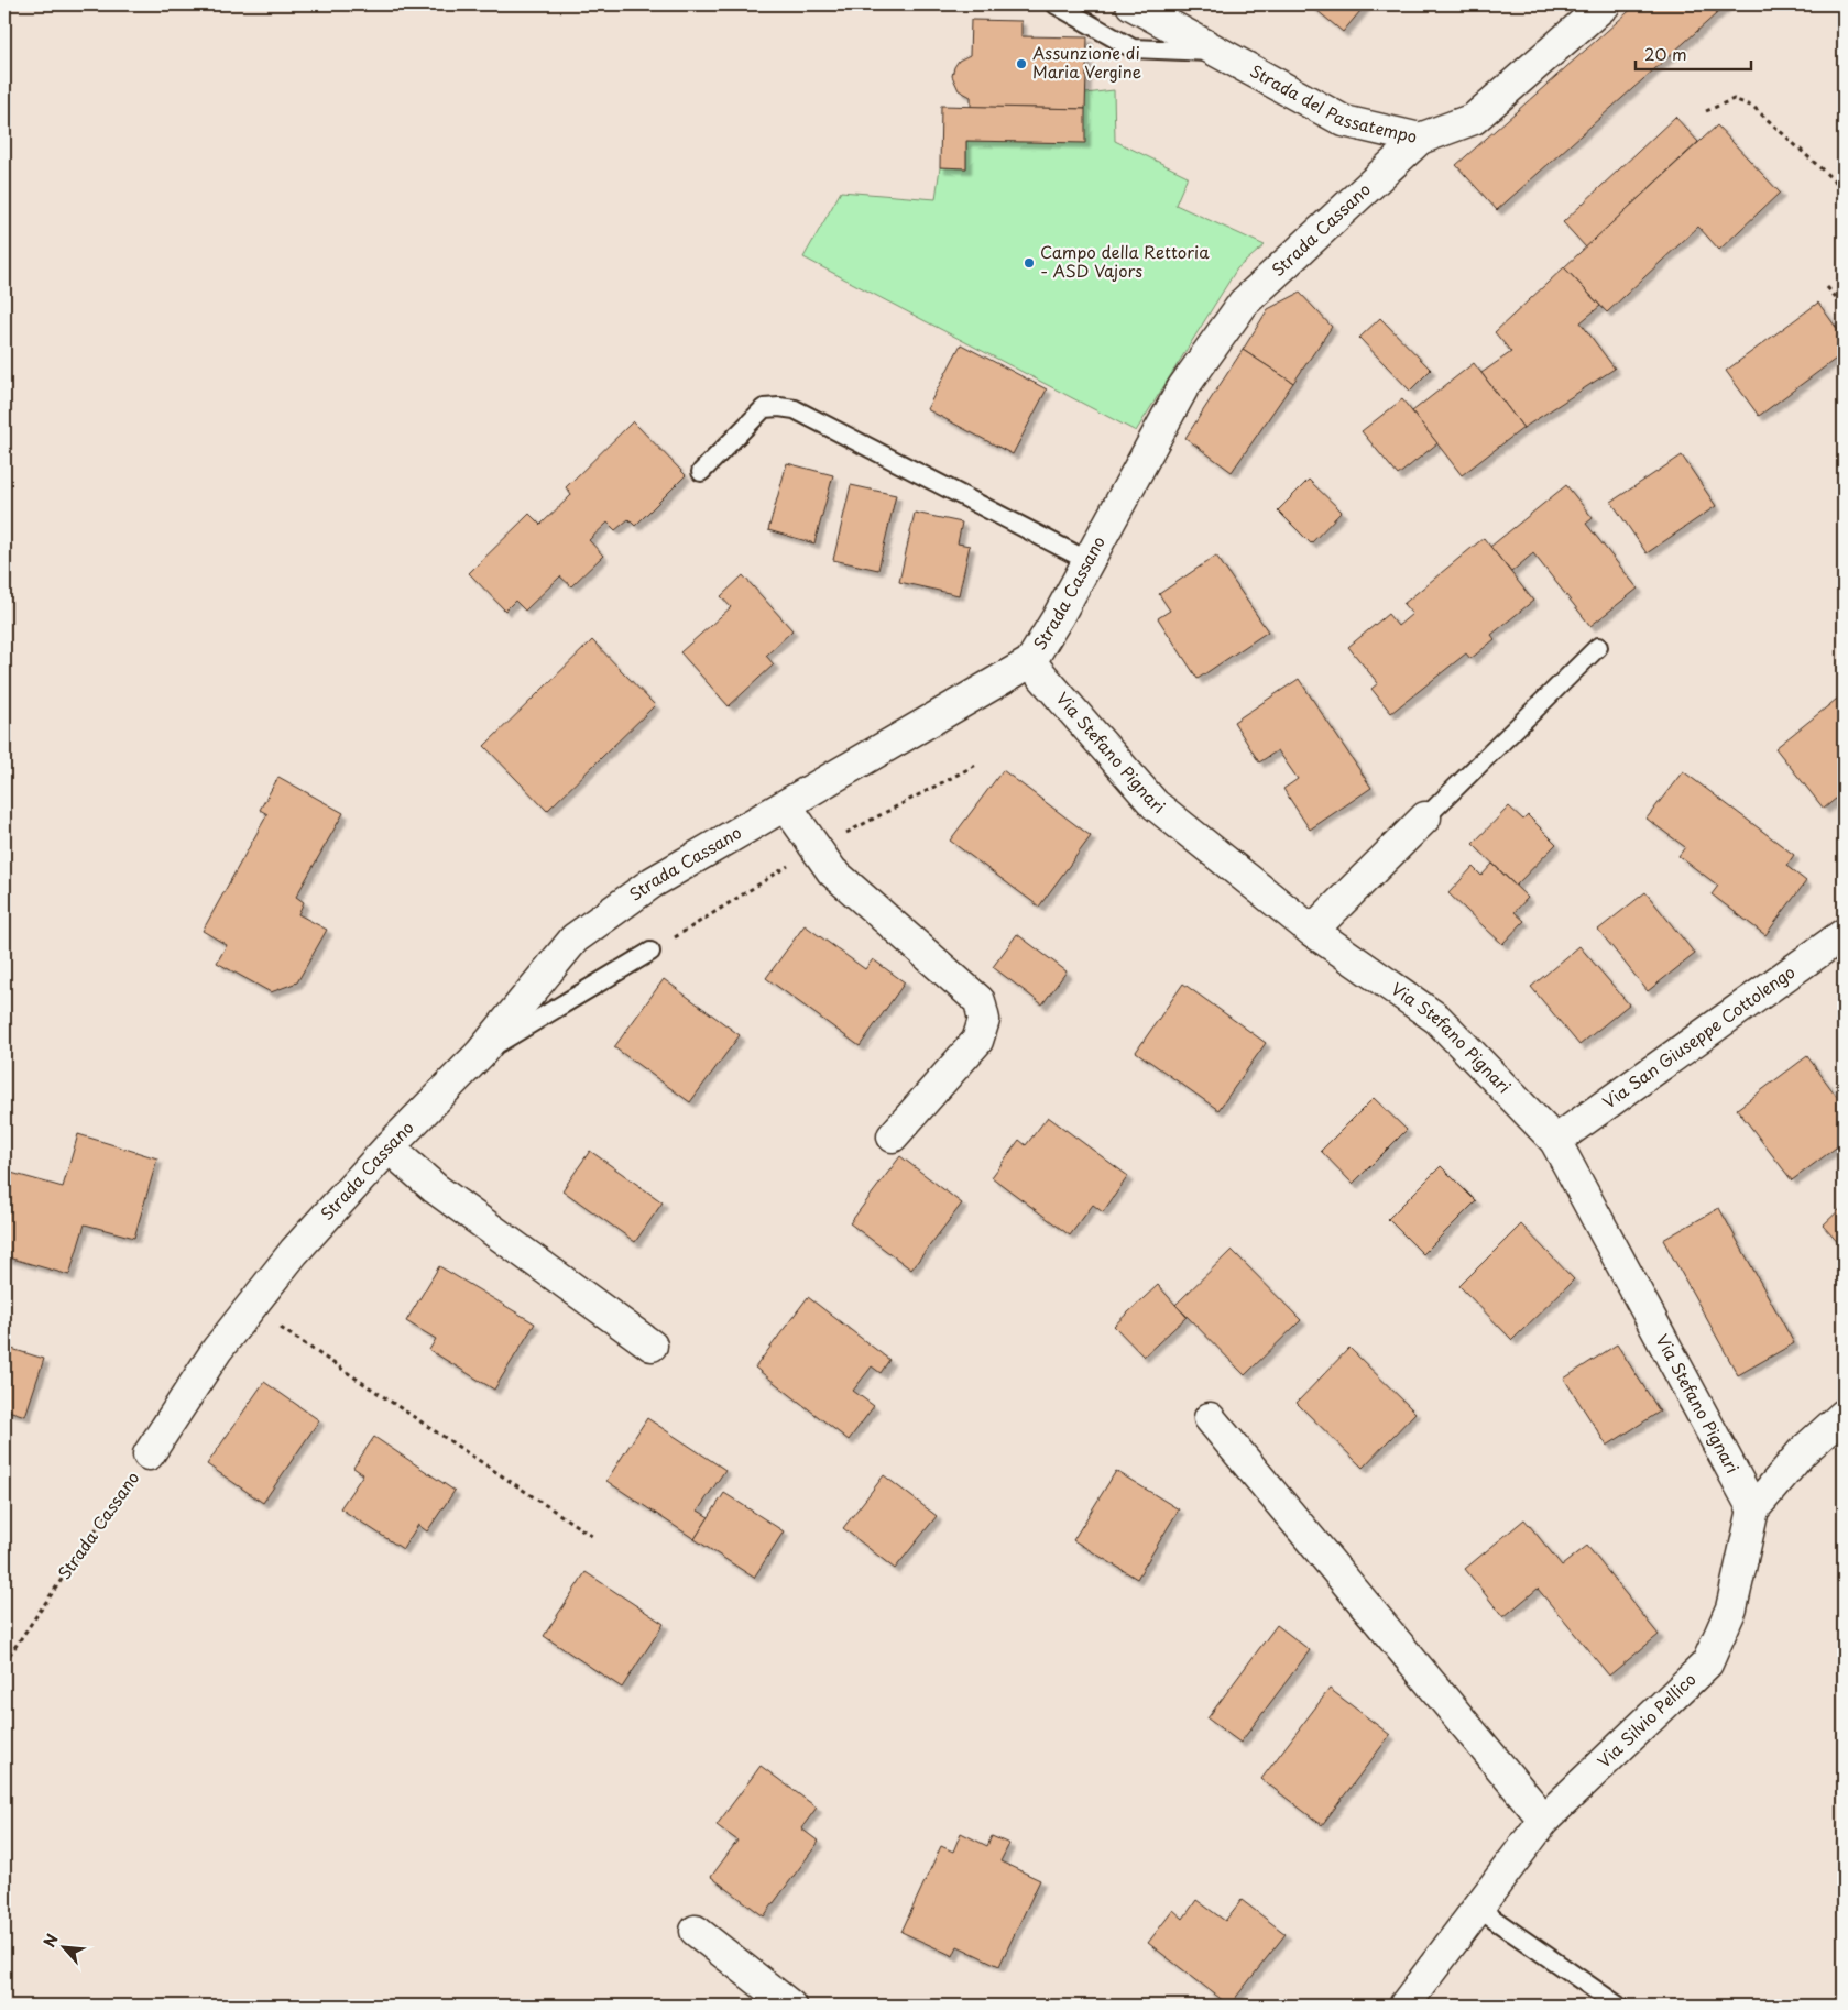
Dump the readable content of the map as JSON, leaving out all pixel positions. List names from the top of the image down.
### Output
{
  "streets": {
    "street": [
      "Strada del Passatempo",
      "Strada Cassano",
      "Via Stefano Pignari",
      "Via San Giuseppe Cottolengo",
      "Via Silvio Pellico"
    ]
  },
  "crossings": [
    ["Strada del Passatempo", "Strada Cassano"],
    ["Strada Cassano", "Via Stefano Pignari"],
    ["Via Stefano Pignari", "Via San Giuseppe Cottolengo"],
    ["Via Stefano Pignari", "Via Silvio Pellico"]
  ],
  "places": ["Assunzione di Maria Vergine", "Campo della Rettoria - ASD Vajors"],
  "scale_bar": "20 m",
  "north": "top left"
}
